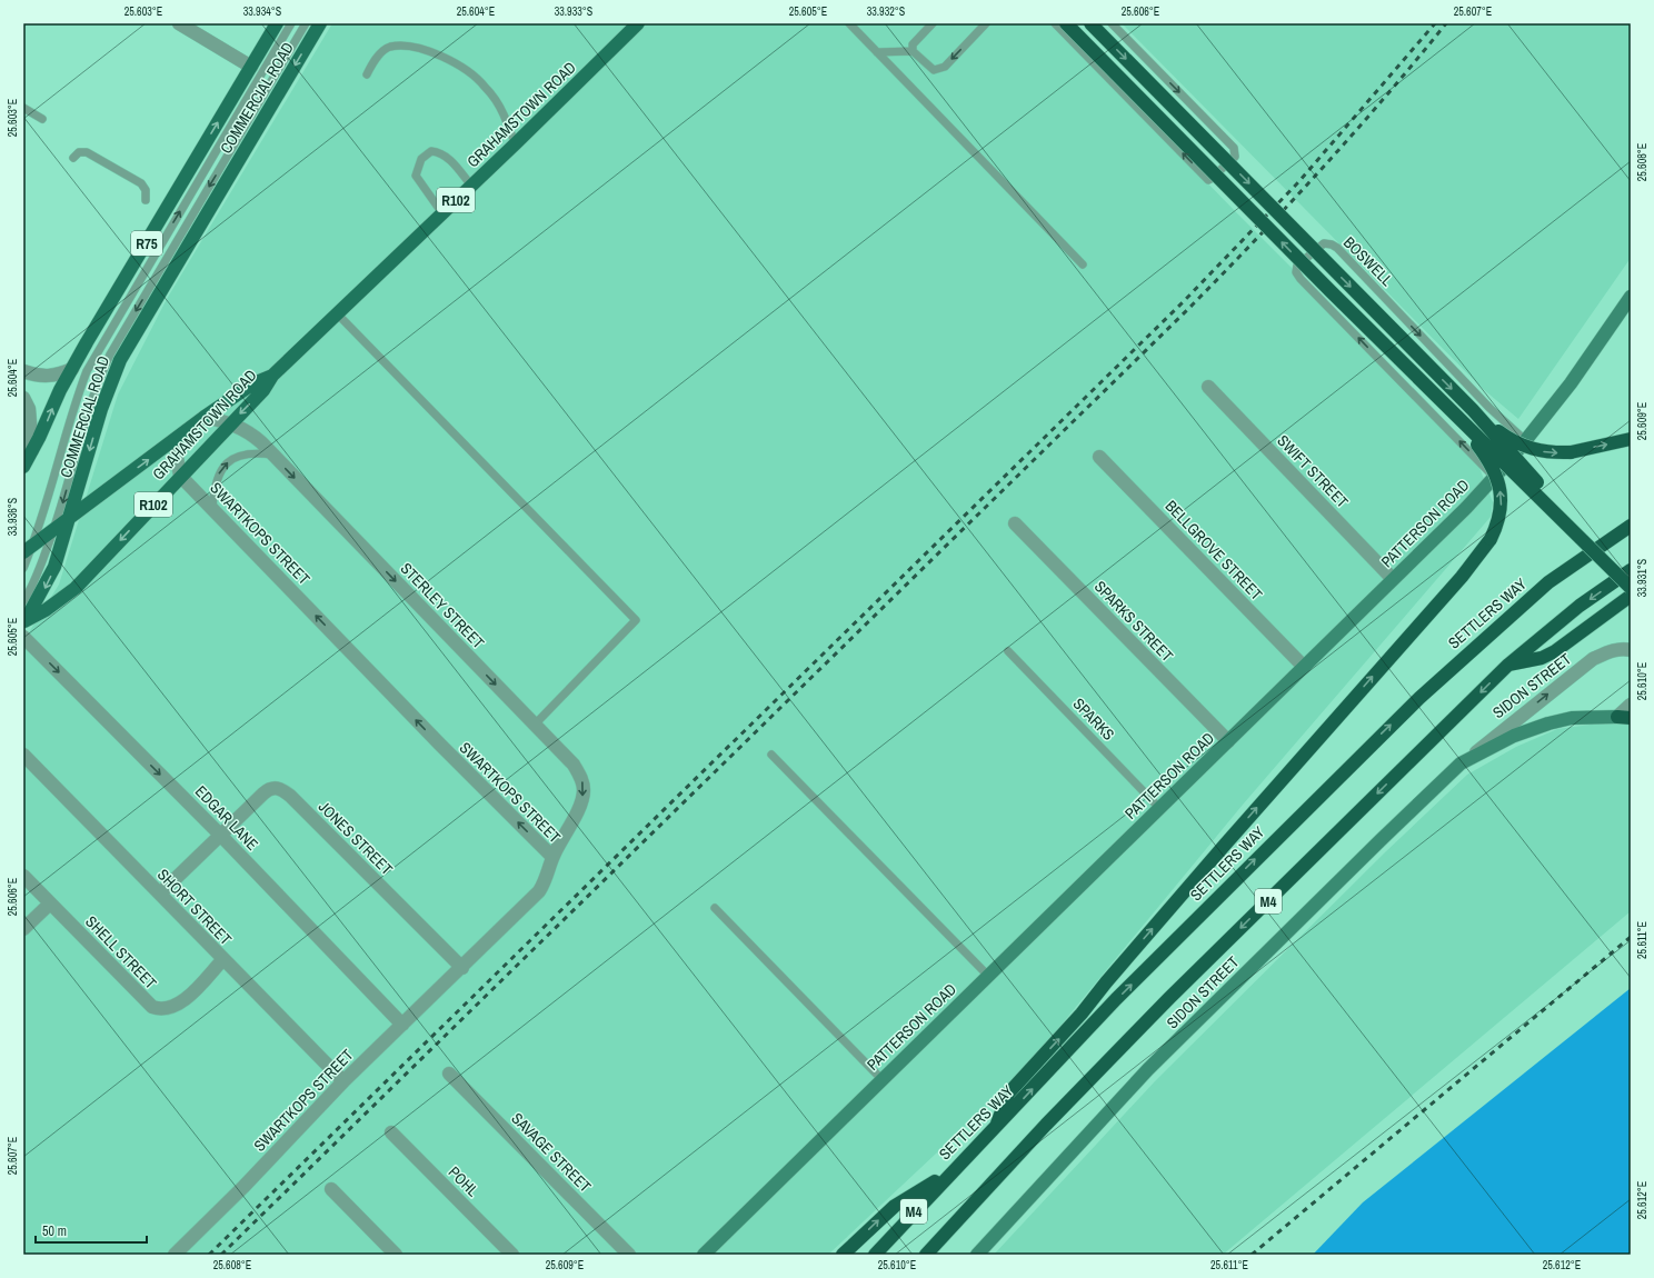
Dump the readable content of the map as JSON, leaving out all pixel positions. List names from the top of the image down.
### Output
{
  "streets": {
    "highway": ["SETTLERS WAY", "M4"],
    "main road": [
      "COMMERCIAL ROAD",
      "GRAHAMSTOWN ROAD",
      "R102",
      "R75"
    ],
    "street": [
      "SWIFT STREET",
      "PATTERSON ROAD",
      "SWARTKOPS STREET",
      "BELLGROVE STREET",
      "STERLEY STREET",
      "SPARKS STREET",
      "SIDON STREET",
      "EDGAR LANE",
      "JONES STREET",
      "SHORT STREET",
      "SHELL STREET",
      "SAVAGE STREET",
      "POHL"
    ],
    "lane": ["BOSWELL", "SPARKS"]
  },
  "crossings": [
    ["COMMERCIAL ROAD", "GRAHAMSTOWN ROAD"],
    ["GRAHAMSTOWN ROAD", "SWARTKOPS STREET"],
    ["GRAHAMSTOWN ROAD", "STERLEY STREET"],
    ["BOSWELL", "PATTERSON ROAD"],
    ["SWIFT STREET", "PATTERSON ROAD"],
    ["PATTERSON ROAD", "BELLGROVE STREET"],
    ["PATTERSON ROAD", "SPARKS STREET"],
    ["PATTERSON ROAD", "SPARKS"],
    ["SWARTKOPS STREET", "STERLEY STREET"],
    ["SWARTKOPS STREET", "EDGAR LANE"],
    ["SWARTKOPS STREET", "JONES STREET"],
    ["SWARTKOPS STREET", "SHORT STREET"],
    ["EDGAR LANE", "JONES STREET"],
    ["JONES STREET", "SHORT STREET"],
    ["SHORT STREET", "SHELL STREET"]
  ],
  "one_way": ["SWARTKOPS STREET", "STERLEY STREET", "EDGAR LANE"],
  "scale_bar": "50 m",
  "coordinates": [
    "25.603°E",
    "33.934°S",
    "25.604°E",
    "33.933°S",
    "25.605°E",
    "33.932°S",
    "25.606°E",
    "25.607°E",
    "25.608°E",
    "25.609°E",
    "33.936°S",
    "33.931°S",
    "25.610°E",
    "25.611°E",
    "25.612°E"
  ]
}
